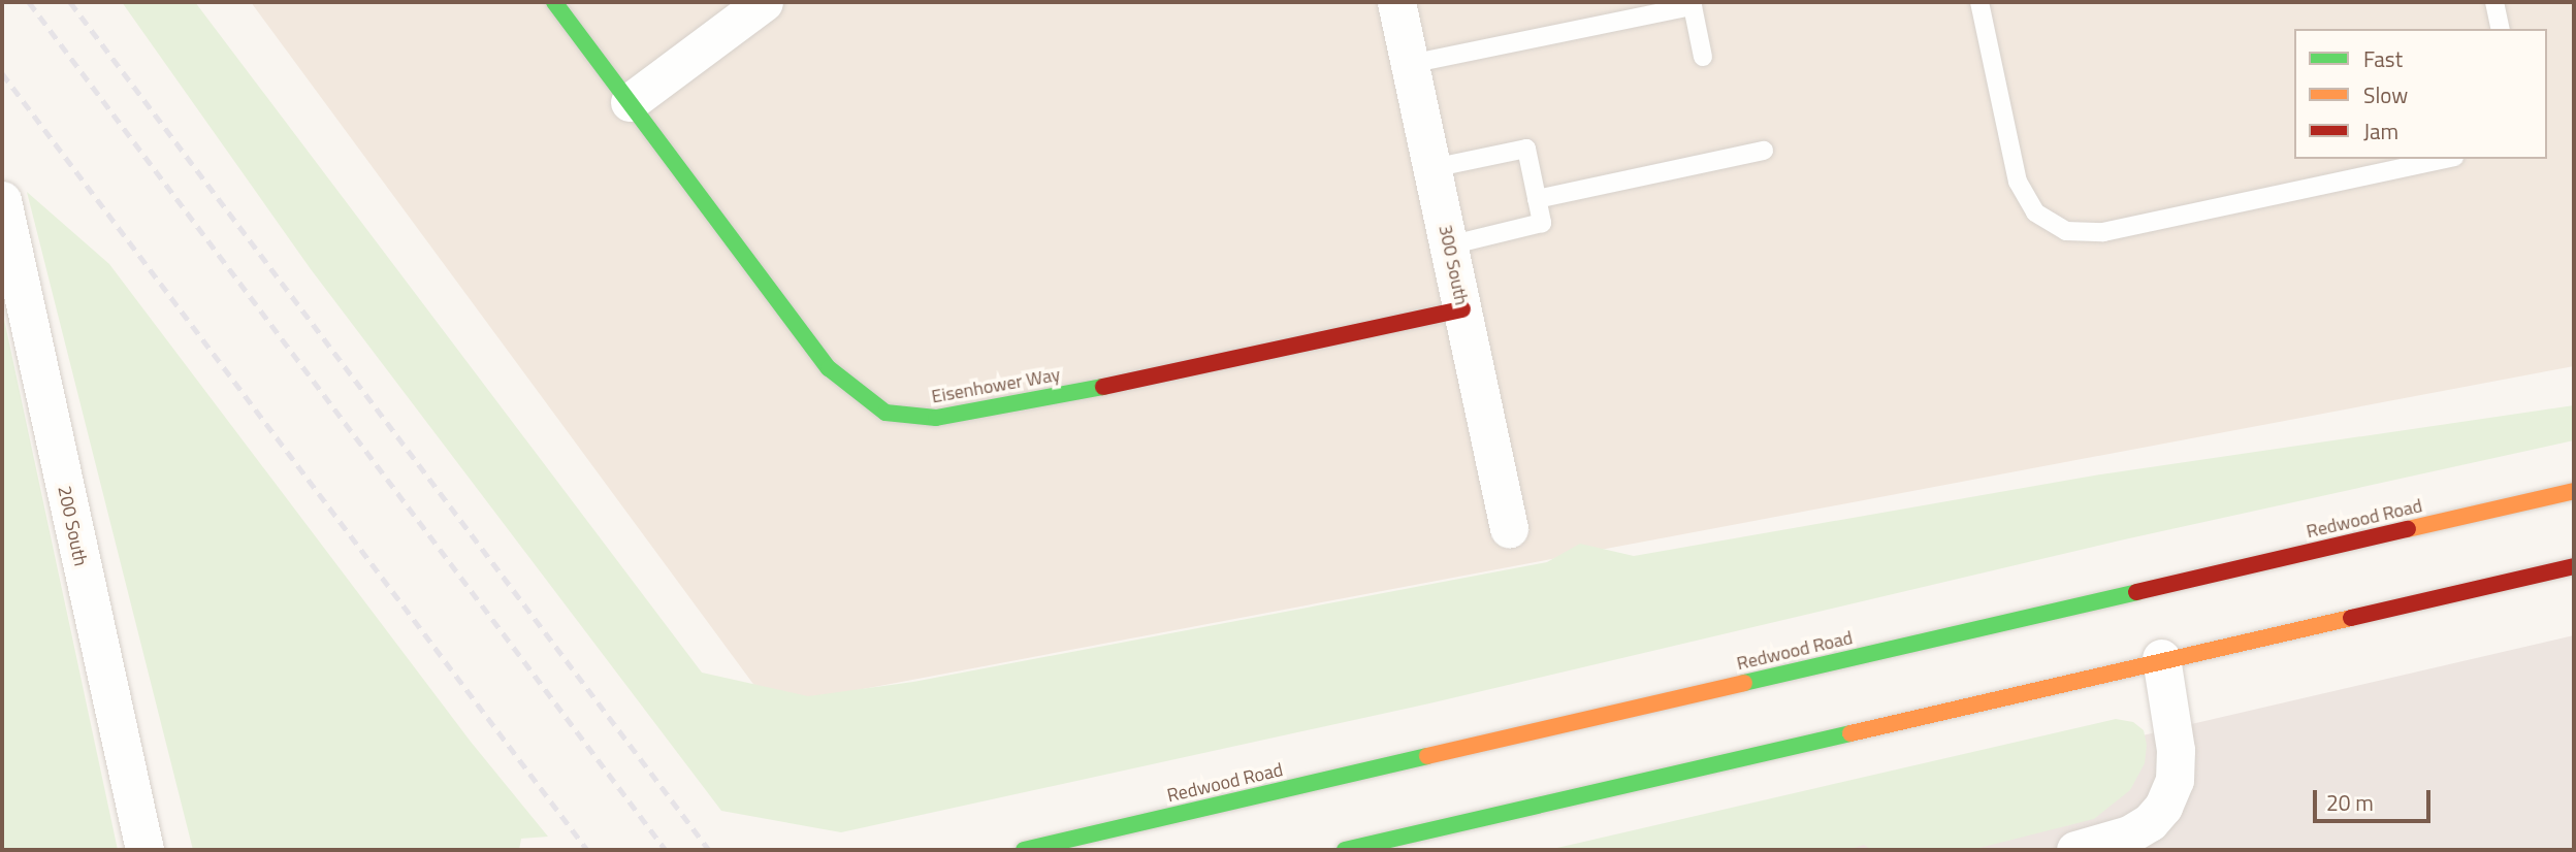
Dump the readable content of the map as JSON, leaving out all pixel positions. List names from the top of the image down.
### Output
{
  "streets": {
    "main road": ["Eisenhower Way", "Redwood Road"],
    "street": ["300 South", "200 South"]
  },
  "crossings": [
    ["300 South", "Eisenhower Way"]
  ],
  "legend": ["Fast", "Slow", "Jam"],
  "scale_bar": "20 m"
}
